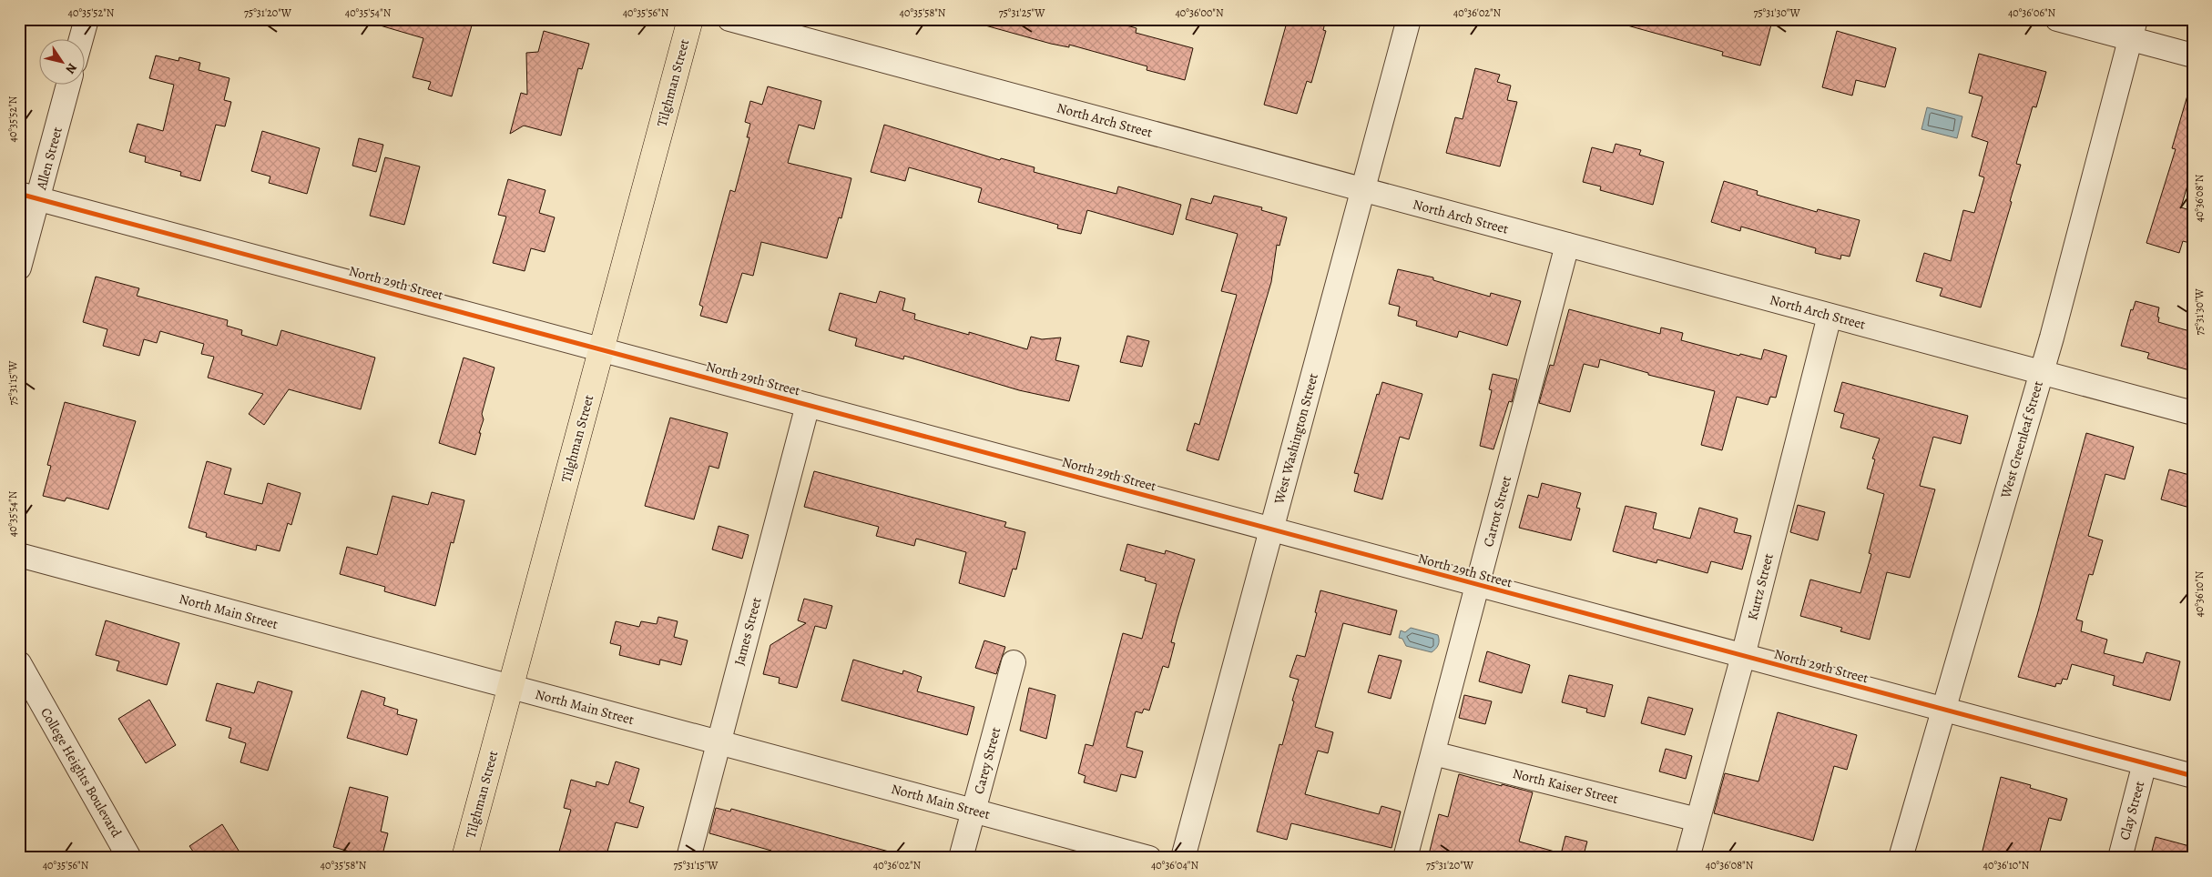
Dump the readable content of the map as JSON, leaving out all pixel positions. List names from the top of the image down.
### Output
{
  "streets": {
    "main road": ["Tilghman Street"],
    "street": [
      "North Arch Street",
      "Allen Street",
      "North 29th Street",
      "West Washington Street",
      "West Greenleaf Street",
      "Carrot Street",
      "Kurtz Street",
      "North Main Street",
      "James Street",
      "Carey Street",
      "College Heights Boulevard",
      "North Kaiser Street",
      "Clay Street"
    ]
  },
  "crossings": [
    ["Tilghman Street", "North 29th Street"],
    ["Tilghman Street", "North Main Street"],
    ["North Arch Street", "West Washington Street"],
    ["North Arch Street", "West Greenleaf Street"],
    ["North Arch Street", "Carrot Street"],
    ["North Arch Street", "Kurtz Street"],
    ["Allen Street", "North 29th Street"],
    ["North 29th Street", "West Washington Street"],
    ["North 29th Street", "West Greenleaf Street"],
    ["North 29th Street", "Carrot Street"],
    ["North 29th Street", "Kurtz Street"],
    ["North 29th Street", "James Street"],
    ["North 29th Street", "Clay Street"],
    ["Carrot Street", "North Kaiser Street"],
    ["Kurtz Street", "North Kaiser Street"],
    ["North Main Street", "James Street"],
    ["North Main Street", "Carey Street"]
  ],
  "north": "bottom right",
  "coordinates": [
    "40°35'52\"N",
    "75°31'20\"W",
    "40°35'54\"N",
    "40°35'56\"N",
    "40°35'58\"N",
    "75°31'25\"W",
    "40°36'00\"N",
    "40°36'02\"N",
    "75°31'30\"W",
    "40°36'06\"N",
    "40°36'08\"N",
    "75°31'15\"W",
    "40°36'10\"N",
    "40°36'04\"N"
  ]
}
